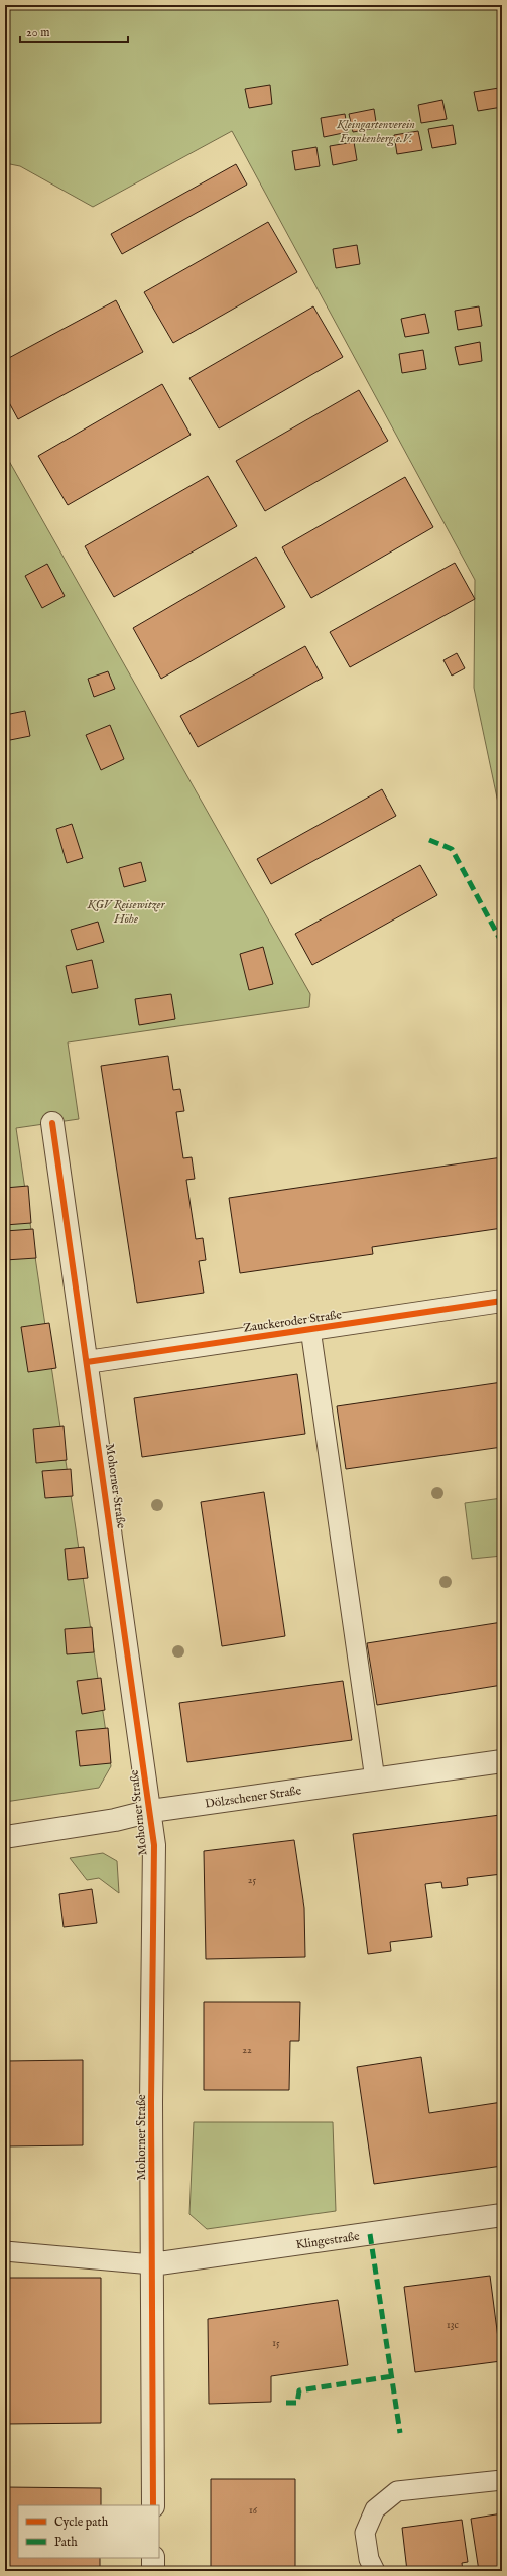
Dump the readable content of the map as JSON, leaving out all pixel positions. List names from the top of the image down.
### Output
{
  "streets": {
    "street": [
      "Zauckeroder Straße",
      "Mohorner Straße",
      "Dölzschener Straße",
      "Klingestraße"
    ]
  },
  "crossings": [
    ["Zauckeroder Straße", "Mohorner Straße"],
    ["Mohorner Straße", "Dölzschener Straße"],
    ["Mohorner Straße", "Klingestraße"]
  ],
  "parks": ["Kleingartenverein Frankenberg e.V.", "KGV Reisewitzer Höhe"],
  "house_numbers": [
    "25",
    "22",
    "13c",
    "15",
    "16"
  ],
  "legend": ["Cycle path", "Path"],
  "scale_bar": "20 m"
}
